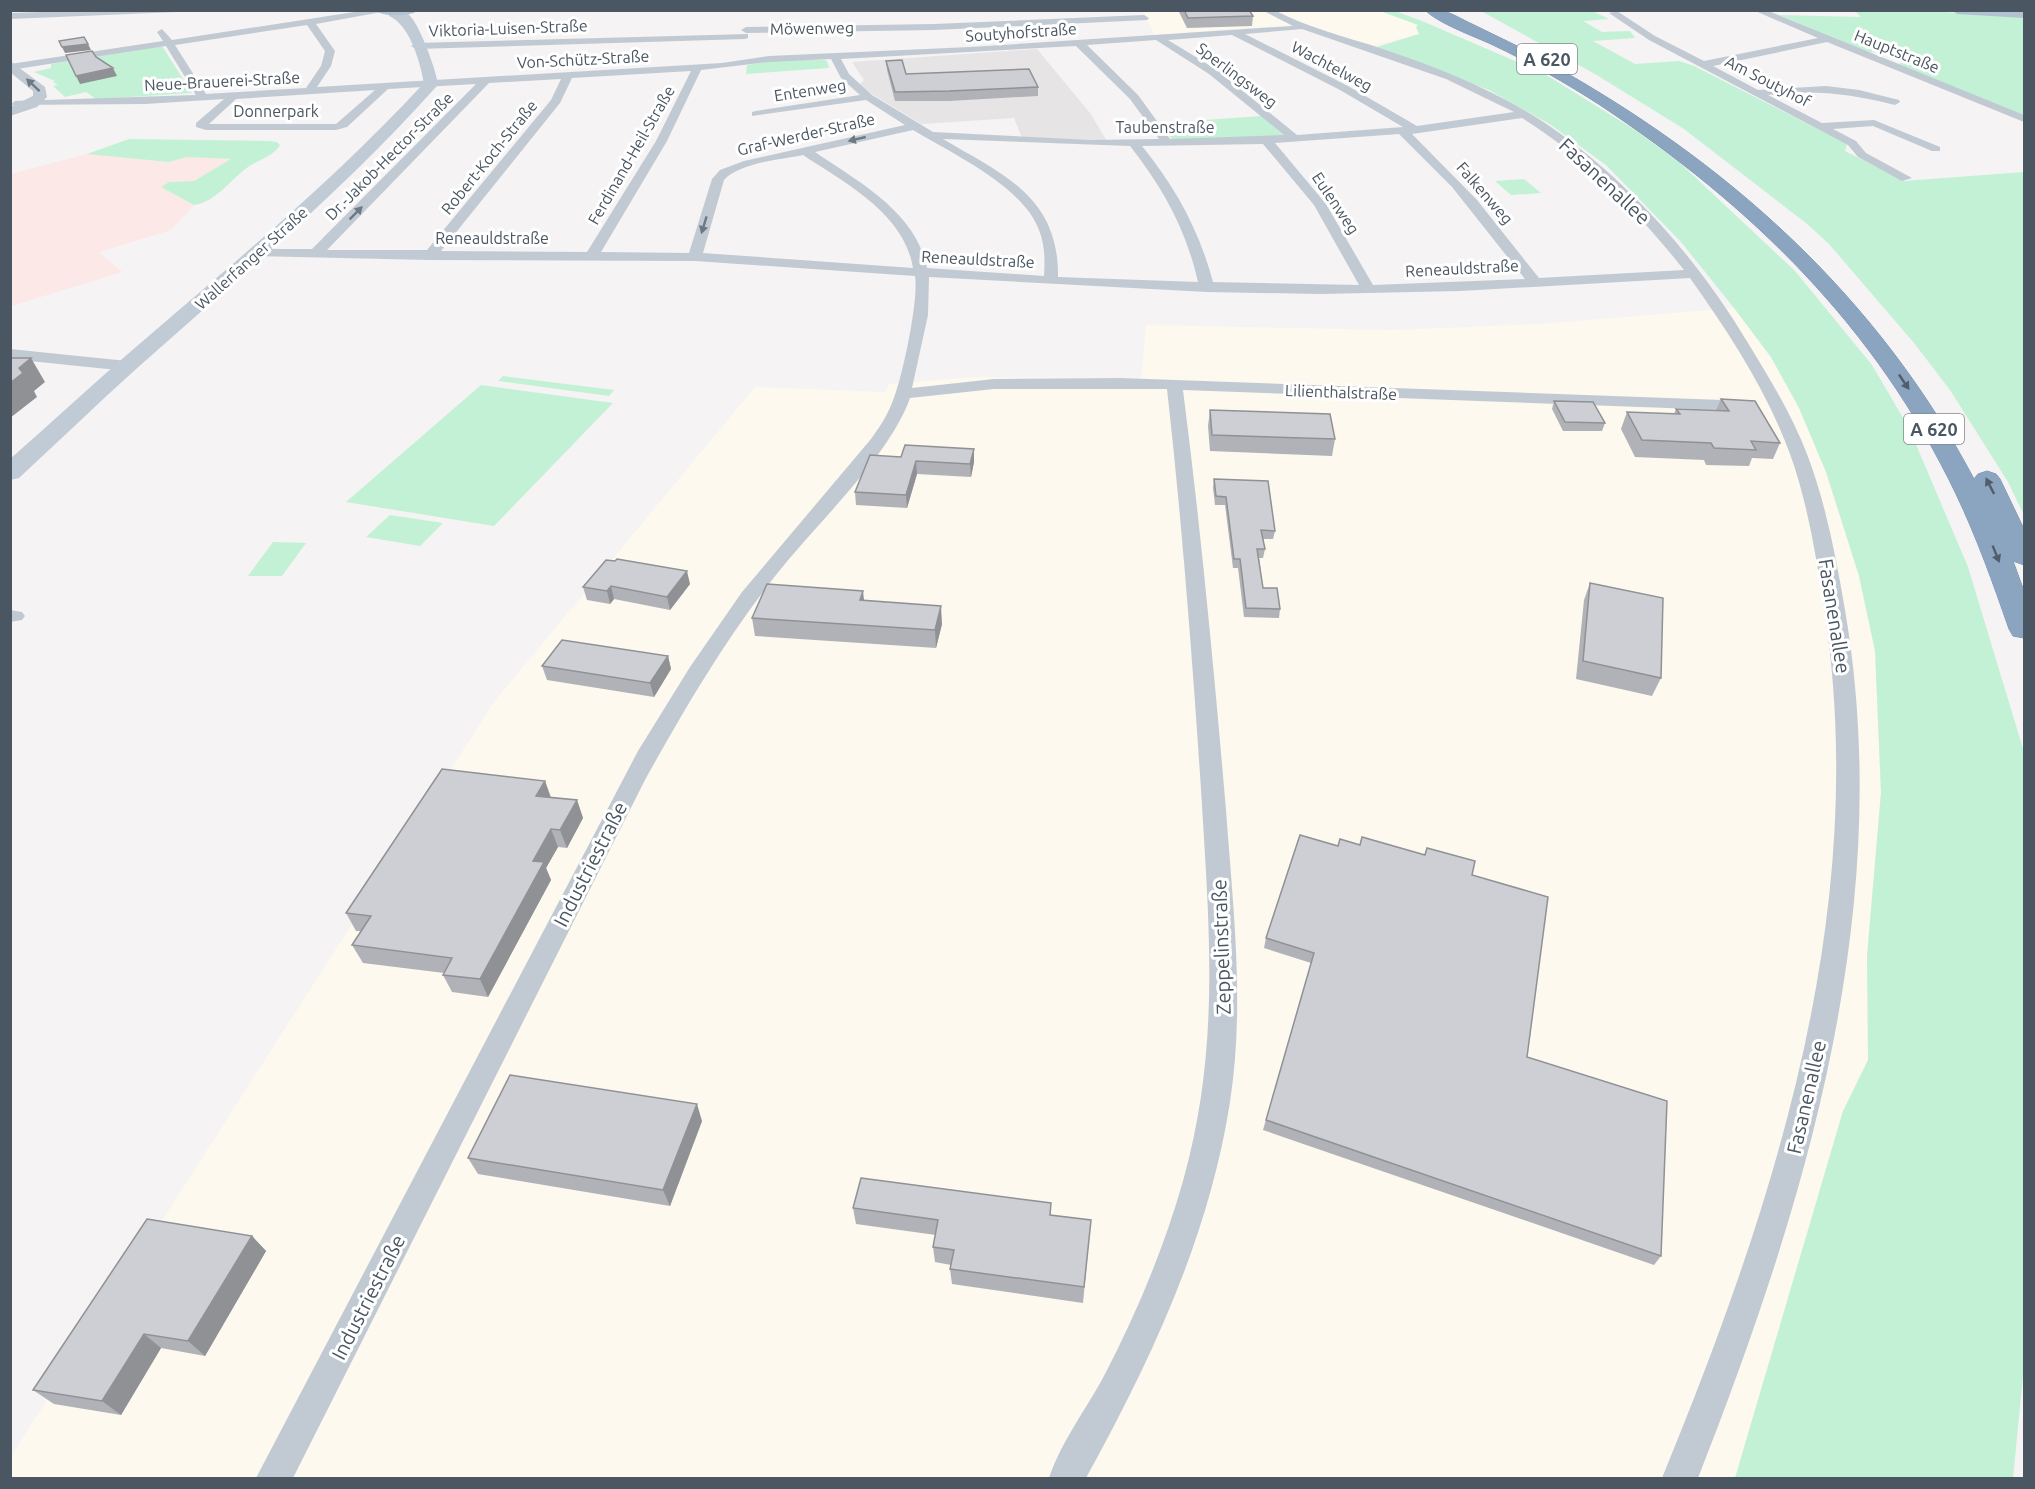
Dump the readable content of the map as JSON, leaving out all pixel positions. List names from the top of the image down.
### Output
{
  "streets": {
    "highway": ["A 620"],
    "main road": ["Wallerfanger Straße"],
    "street": [
      "Viktoria-Luisen-Straße",
      "Soutyhofstraße",
      "Hauptstraße",
      "Von-Schütz-Straße",
      "Wachtelweg",
      "Sperlingsweg",
      "Neue-Brauerei-Straße",
      "Am Soutyhof",
      "Entenweg",
      "Donnerpark",
      "Taubenstraße",
      "Graf-Werder-Straße",
      "Ferdinand-Heil-Straße",
      "Dr.-Jakob-Hector-Straße",
      "Robert-Koch-Straße",
      "Fasanenallee",
      "Falkenweg",
      "Eulenweg",
      "Reneauldstraße",
      "Lilienthalstraße",
      "Industriestraße",
      "Zeppelinstraße"
    ]
  },
  "crossings": [
    ["Viktoria-Luisen-Straße", "Soutyhofstraße"],
    ["Soutyhofstraße", "Von-Schütz-Straße"],
    ["Soutyhofstraße", "Wachtelweg"],
    ["Soutyhofstraße", "Sperlingsweg"],
    ["Soutyhofstraße", "Taubenstraße"],
    ["Soutyhofstraße", "Fasanenallee"],
    ["Hauptstraße", "Am Soutyhof"],
    ["Von-Schütz-Straße", "Neue-Brauerei-Straße"],
    ["Von-Schütz-Straße", "Ferdinand-Heil-Straße"],
    ["Von-Schütz-Straße", "Dr.-Jakob-Hector-Straße"],
    ["Von-Schütz-Straße", "Robert-Koch-Straße"],
    ["Von-Schütz-Straße", "Wallerfanger Straße"],
    ["Wachtelweg", "Taubenstraße"],
    ["Wachtelweg", "Falkenweg"],
    ["Sperlingsweg", "Taubenstraße"],
    ["Neue-Brauerei-Straße", "Donnerpark"],
    ["Neue-Brauerei-Straße", "Wallerfanger Straße"],
    ["Entenweg", "Taubenstraße"],
    ["Taubenstraße", "Graf-Werder-Straße"],
    ["Taubenstraße", "Fasanenallee"],
    ["Taubenstraße", "Falkenweg"],
    ["Taubenstraße", "Eulenweg"],
    ["Graf-Werder-Straße", "Reneauldstraße"],
    ["Graf-Werder-Straße", "Industriestraße"],
    ["Ferdinand-Heil-Straße", "Reneauldstraße"],
    ["Dr.-Jakob-Hector-Straße", "Reneauldstraße"],
    ["Robert-Koch-Straße", "Reneauldstraße"],
    ["Fasanenallee", "Reneauldstraße"],
    ["Fasanenallee", "Lilienthalstraße"],
    ["Falkenweg", "Reneauldstraße"],
    ["Eulenweg", "Reneauldstraße"],
    ["Reneauldstraße", "Wallerfanger Straße"],
    ["Reneauldstraße", "Industriestraße"],
    ["Lilienthalstraße", "Industriestraße"],
    ["Lilienthalstraße", "Zeppelinstraße"]
  ],
  "one_way": ["Graf-Werder-Straße", "Dr.-Jakob-Hector-Straße"]
}
